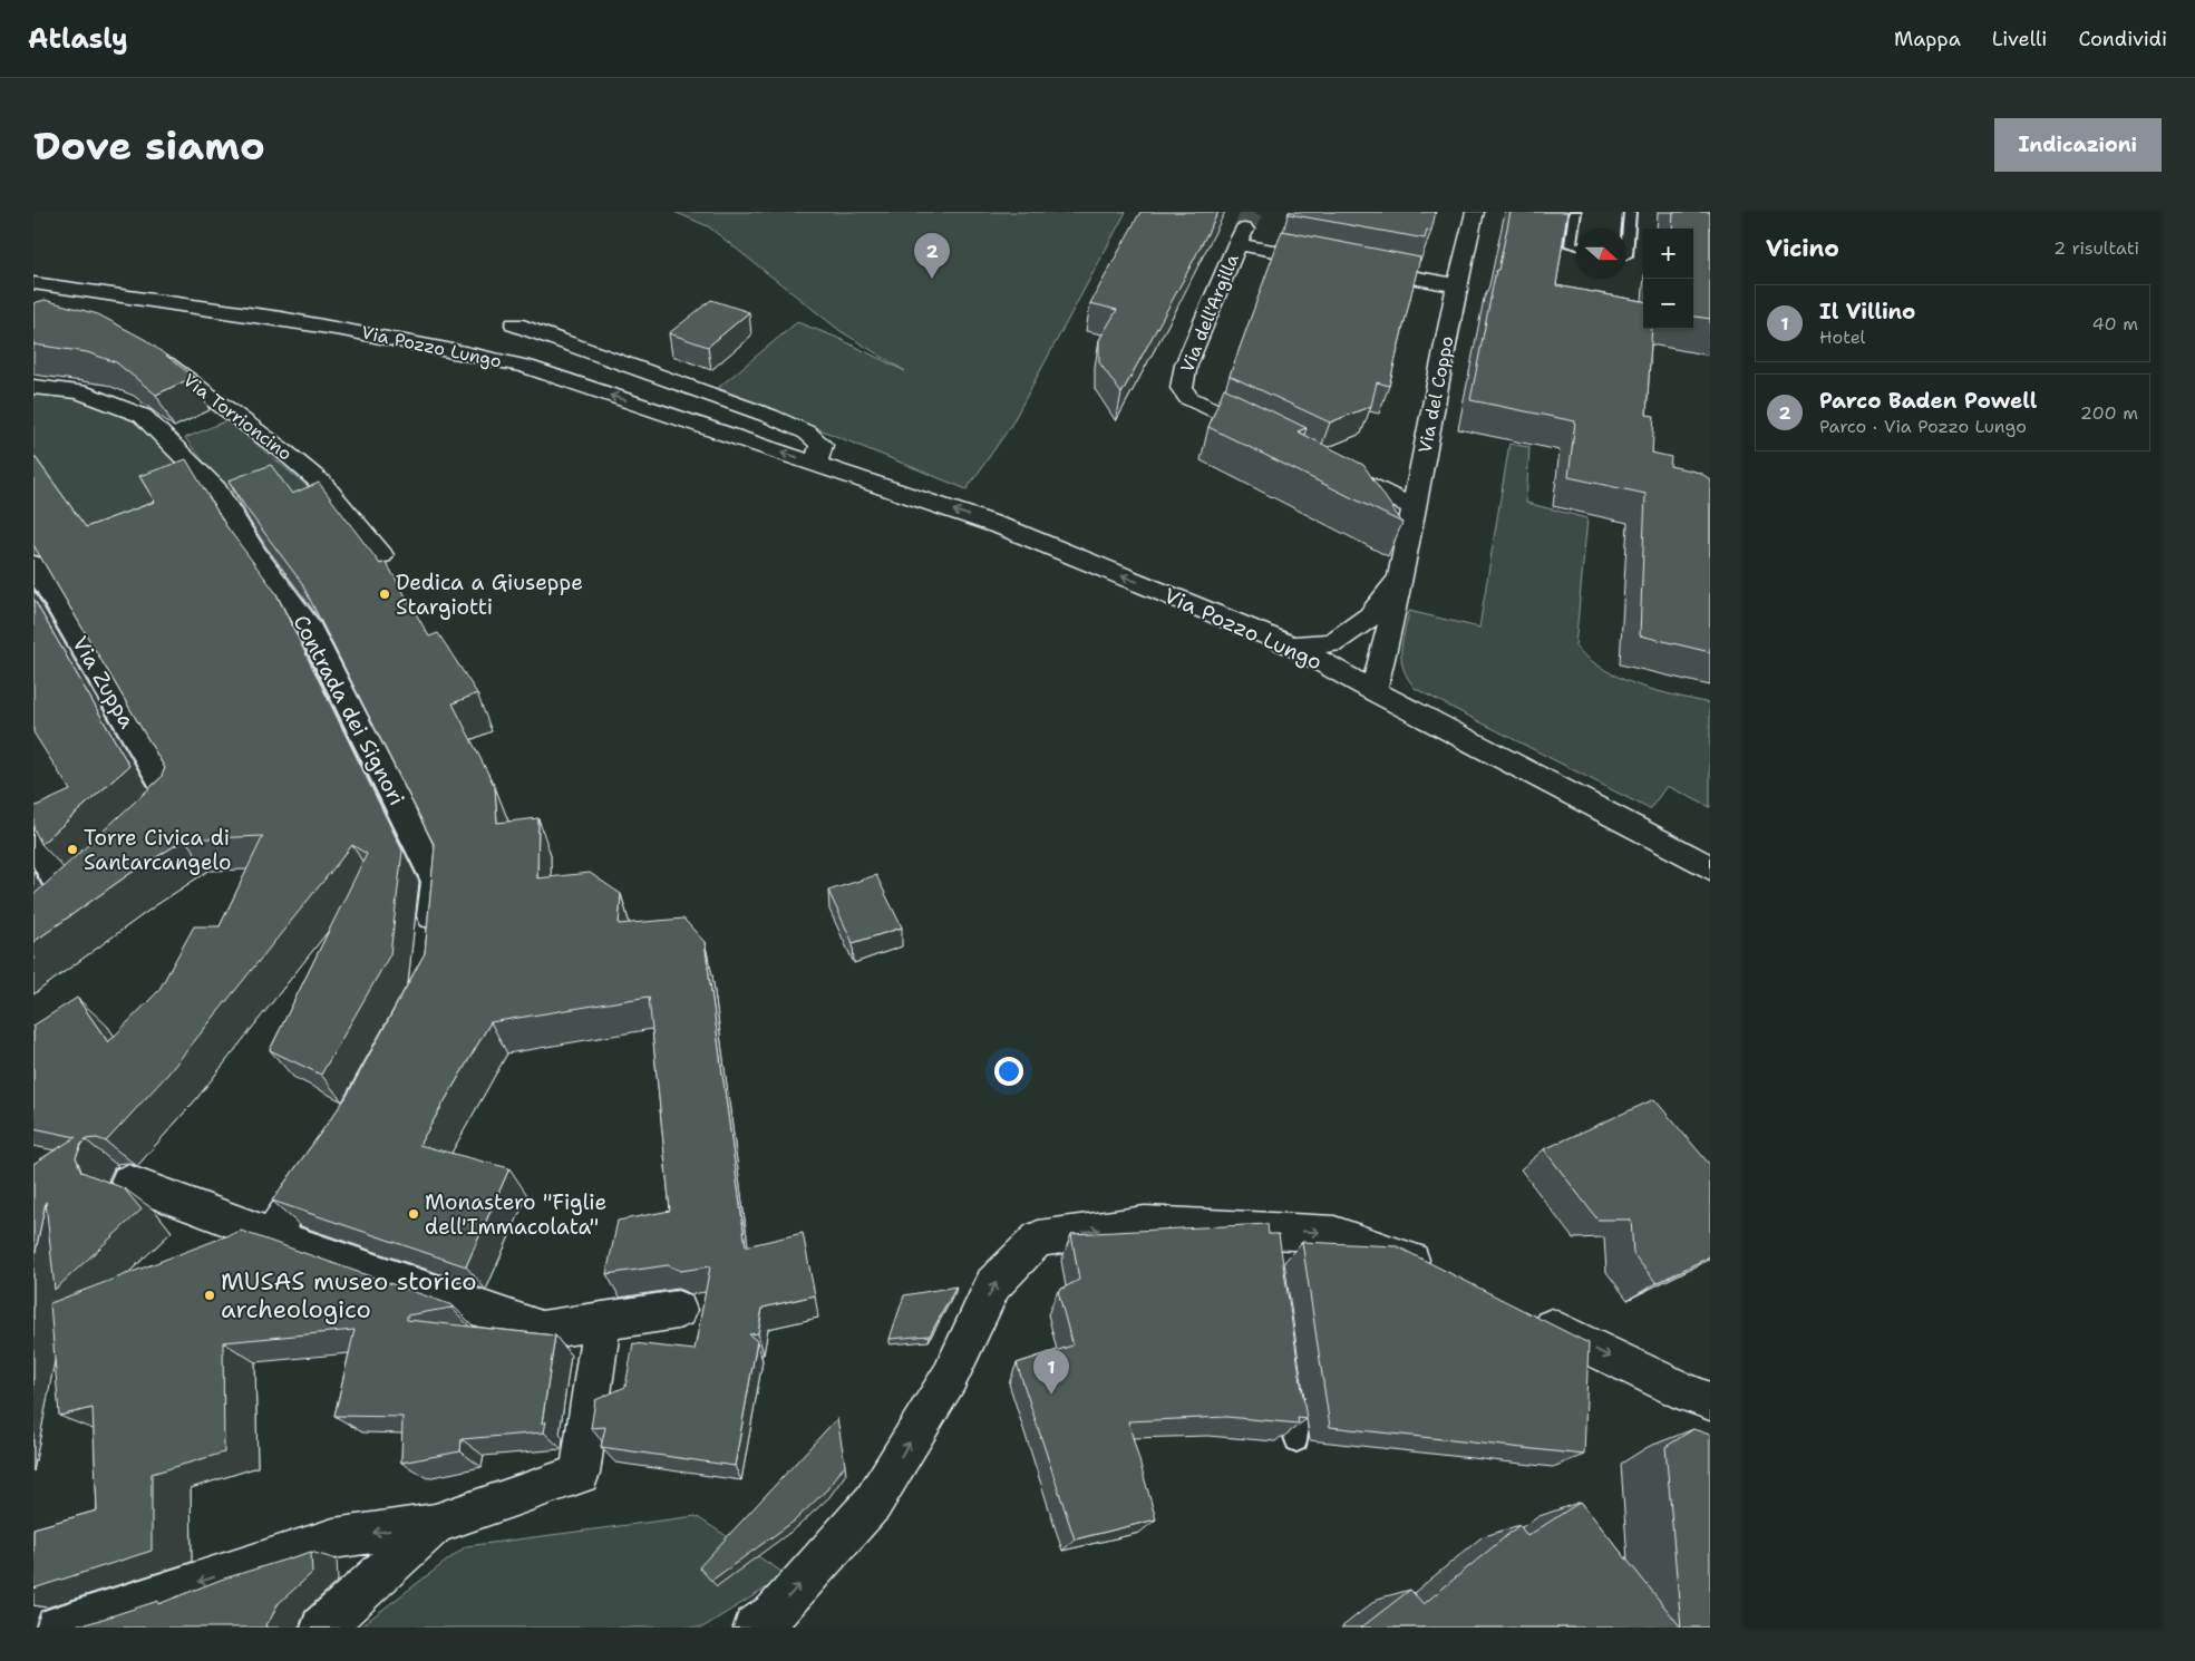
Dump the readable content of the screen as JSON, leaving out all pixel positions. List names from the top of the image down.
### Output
{
  "streets": {
    "street": [
      "Via dell'Argilla",
      "Via Pozzo Lungo",
      "Via del Coppo",
      "Via Torrioncino",
      "Via Zuppa",
      "Contrada dei Signori"
    ]
  },
  "crossings": [
    ["Via Pozzo Lungo", "Via del Coppo"]
  ],
  "one_way": ["Via Pozzo Lungo"],
  "places": [
    "Dedica a Giuseppe Stargiotti",
    "Torre Civica di Santarcangelo",
    "Monastero \"Figlie dell'Immacolata\"",
    "MUSAS museo storico archeologico"
  ],
  "north": "right",
  "page": {
    "header": "Atlasly",
    "nav": ["Mappa", "Livelli", "Condividi"],
    "buttons": "Indicazioni",
    "title": "Dove siamo",
    "heading": ["Vicino", "2 risultati"],
    "map_buttons": ["+", "−"],
    "pins": ["2", "1"],
    "list": [
      {
        "mark": "1",
        "name": "Il Villino",
        "note": "Hotel",
        "value": "40 m"
      },
      {
        "mark": "2",
        "name": "Parco Baden Powell",
        "note": "Parco · Via Pozzo Lungo",
        "value": "200 m"
      }
    ]
  }
}
